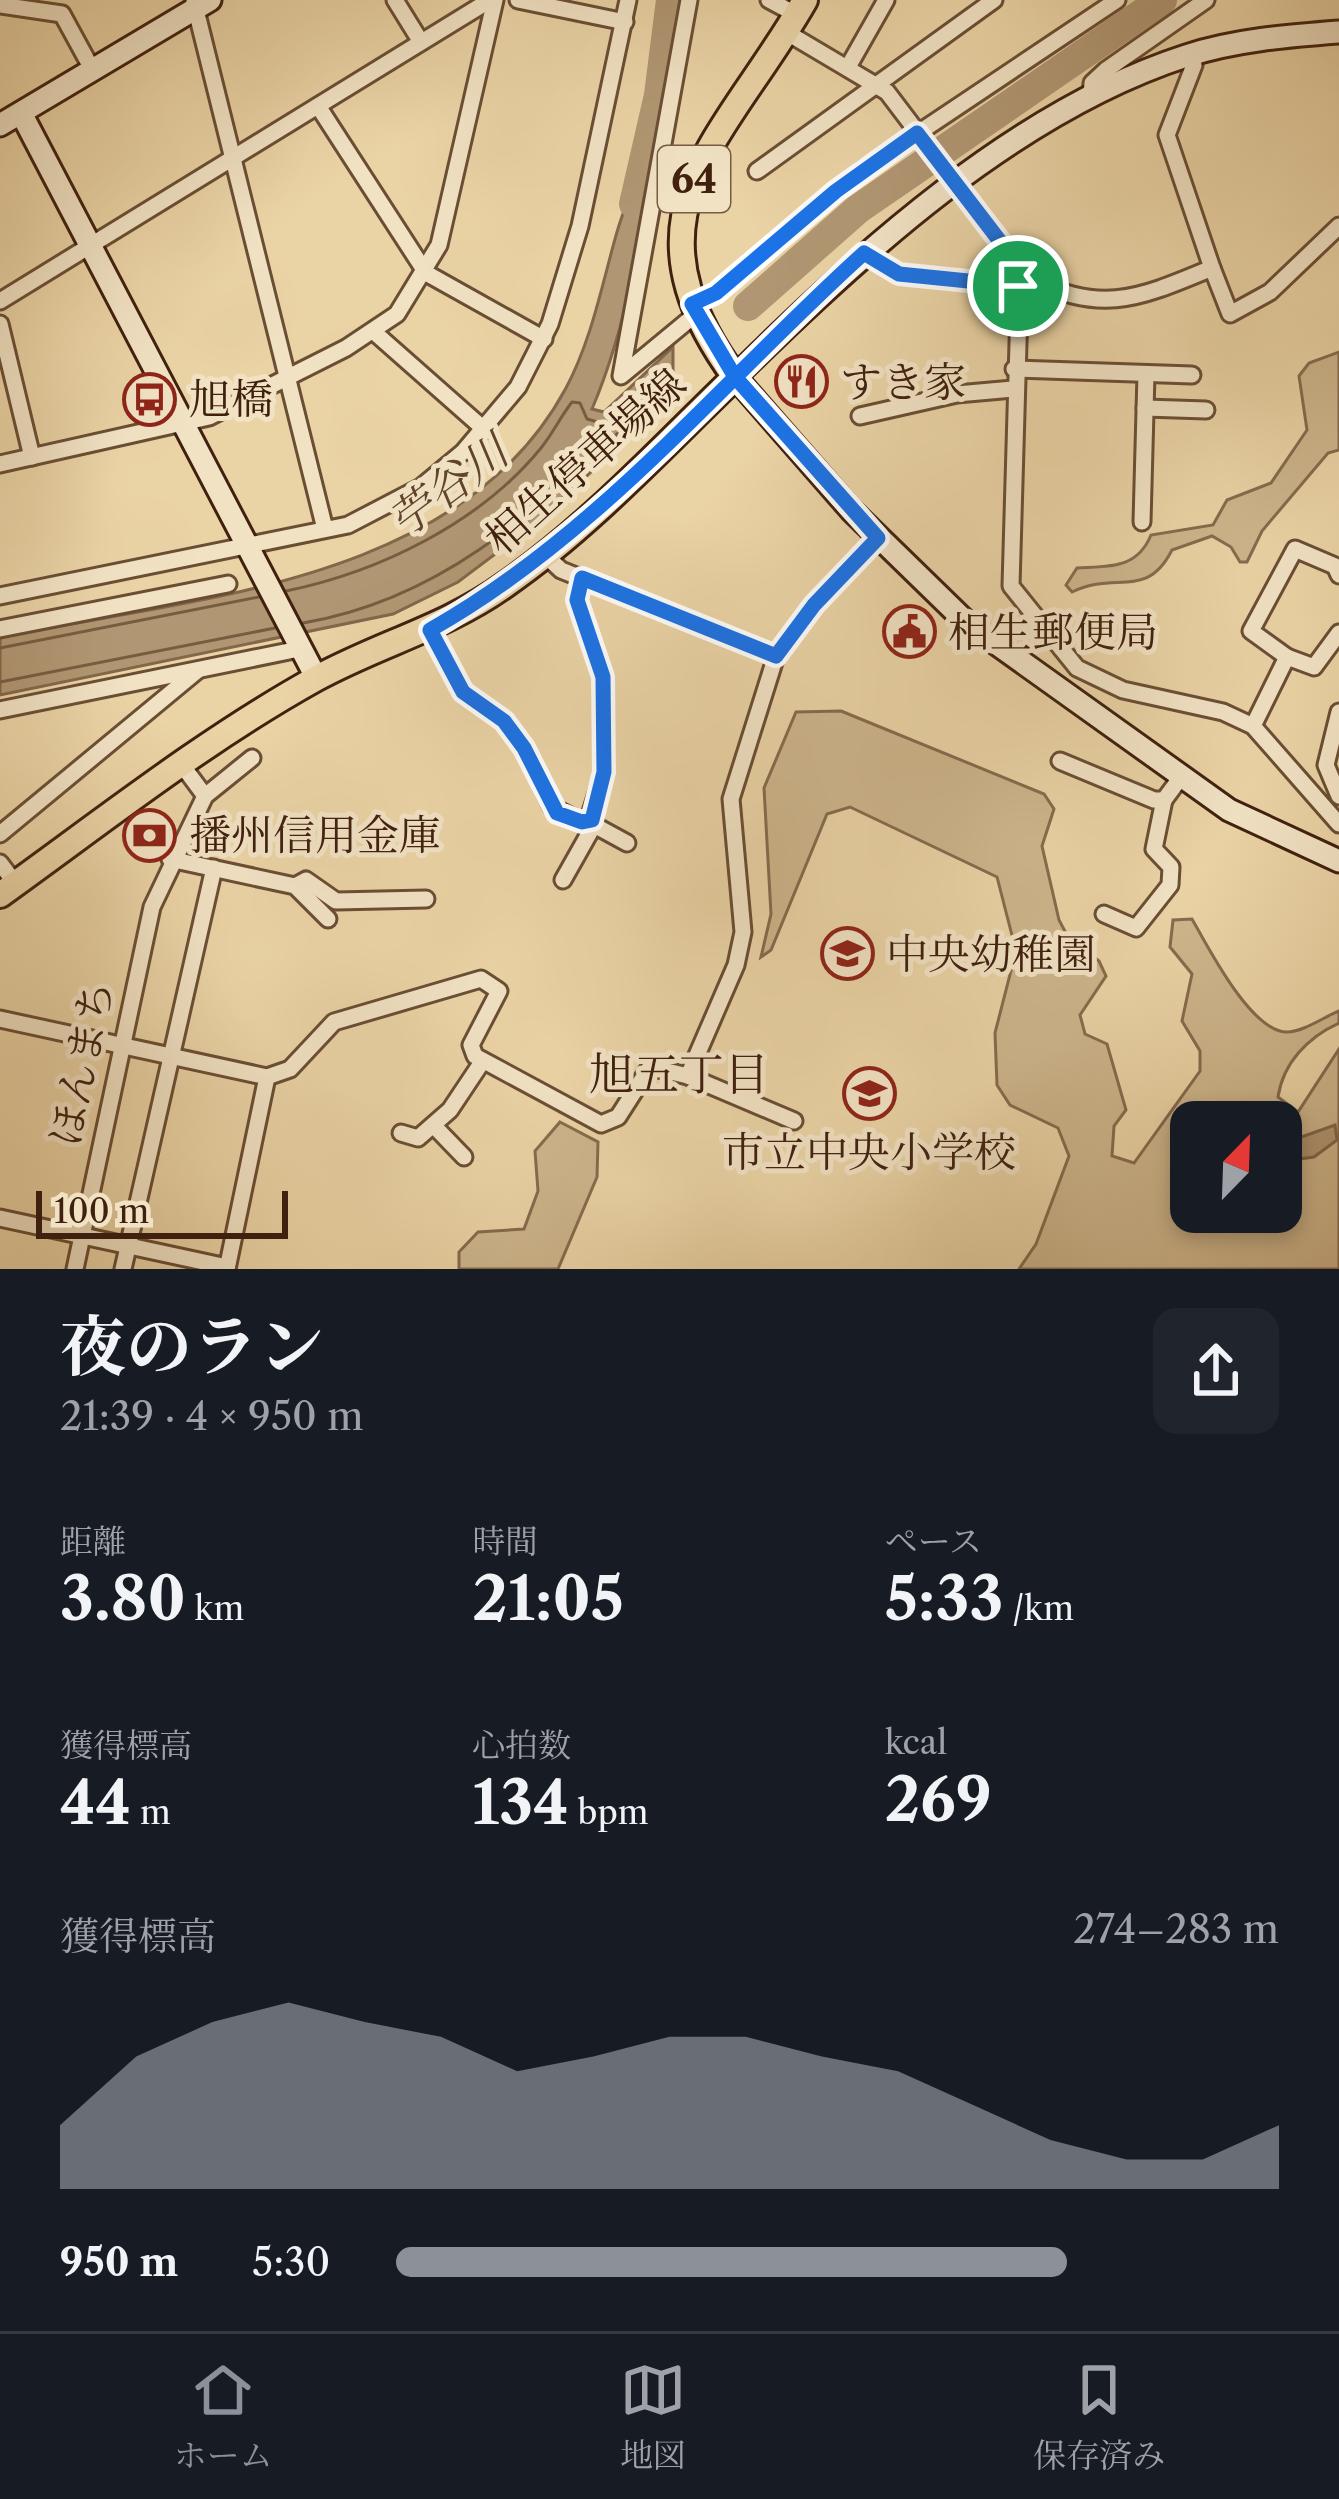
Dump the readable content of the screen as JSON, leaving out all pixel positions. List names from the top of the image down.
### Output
{
  "streets": {
    "main road": ["64", "相生停車場線"],
    "street": ["ほんまち"]
  },
  "districts": ["旭五丁目"],
  "water": ["苧谷川"],
  "places": {
    "restaurant": ["すき家"],
    "bus stop": ["旭橋"],
    "public building": ["相生郵便局"],
    "bank": ["播州信用金庫"],
    "school or university": ["中央幼稚園", "市立中央小学校"]
  },
  "scale_bar": "100 m",
  "north": "top right",
  "page": {
    "scale": "100 m",
    "heading": ["夜のラン", "21:39 · 4 × 950 m"],
    "stats": [
      ["距離", "3.80 km"],
      ["時間", "21:05"],
      ["ペース", "5:33 /km"],
      ["獲得標高", "44 m"],
      ["心拍数", "134 bpm"],
      ["kcal", "269"]
    ],
    "chart": ["獲得標高", "274–283 m"],
    "list": [
      {
        "name": "950 m",
        "note": "5:30"
      }
    ],
    "tabs": ["ホーム", "地図", "保存済み"]
  }
}
